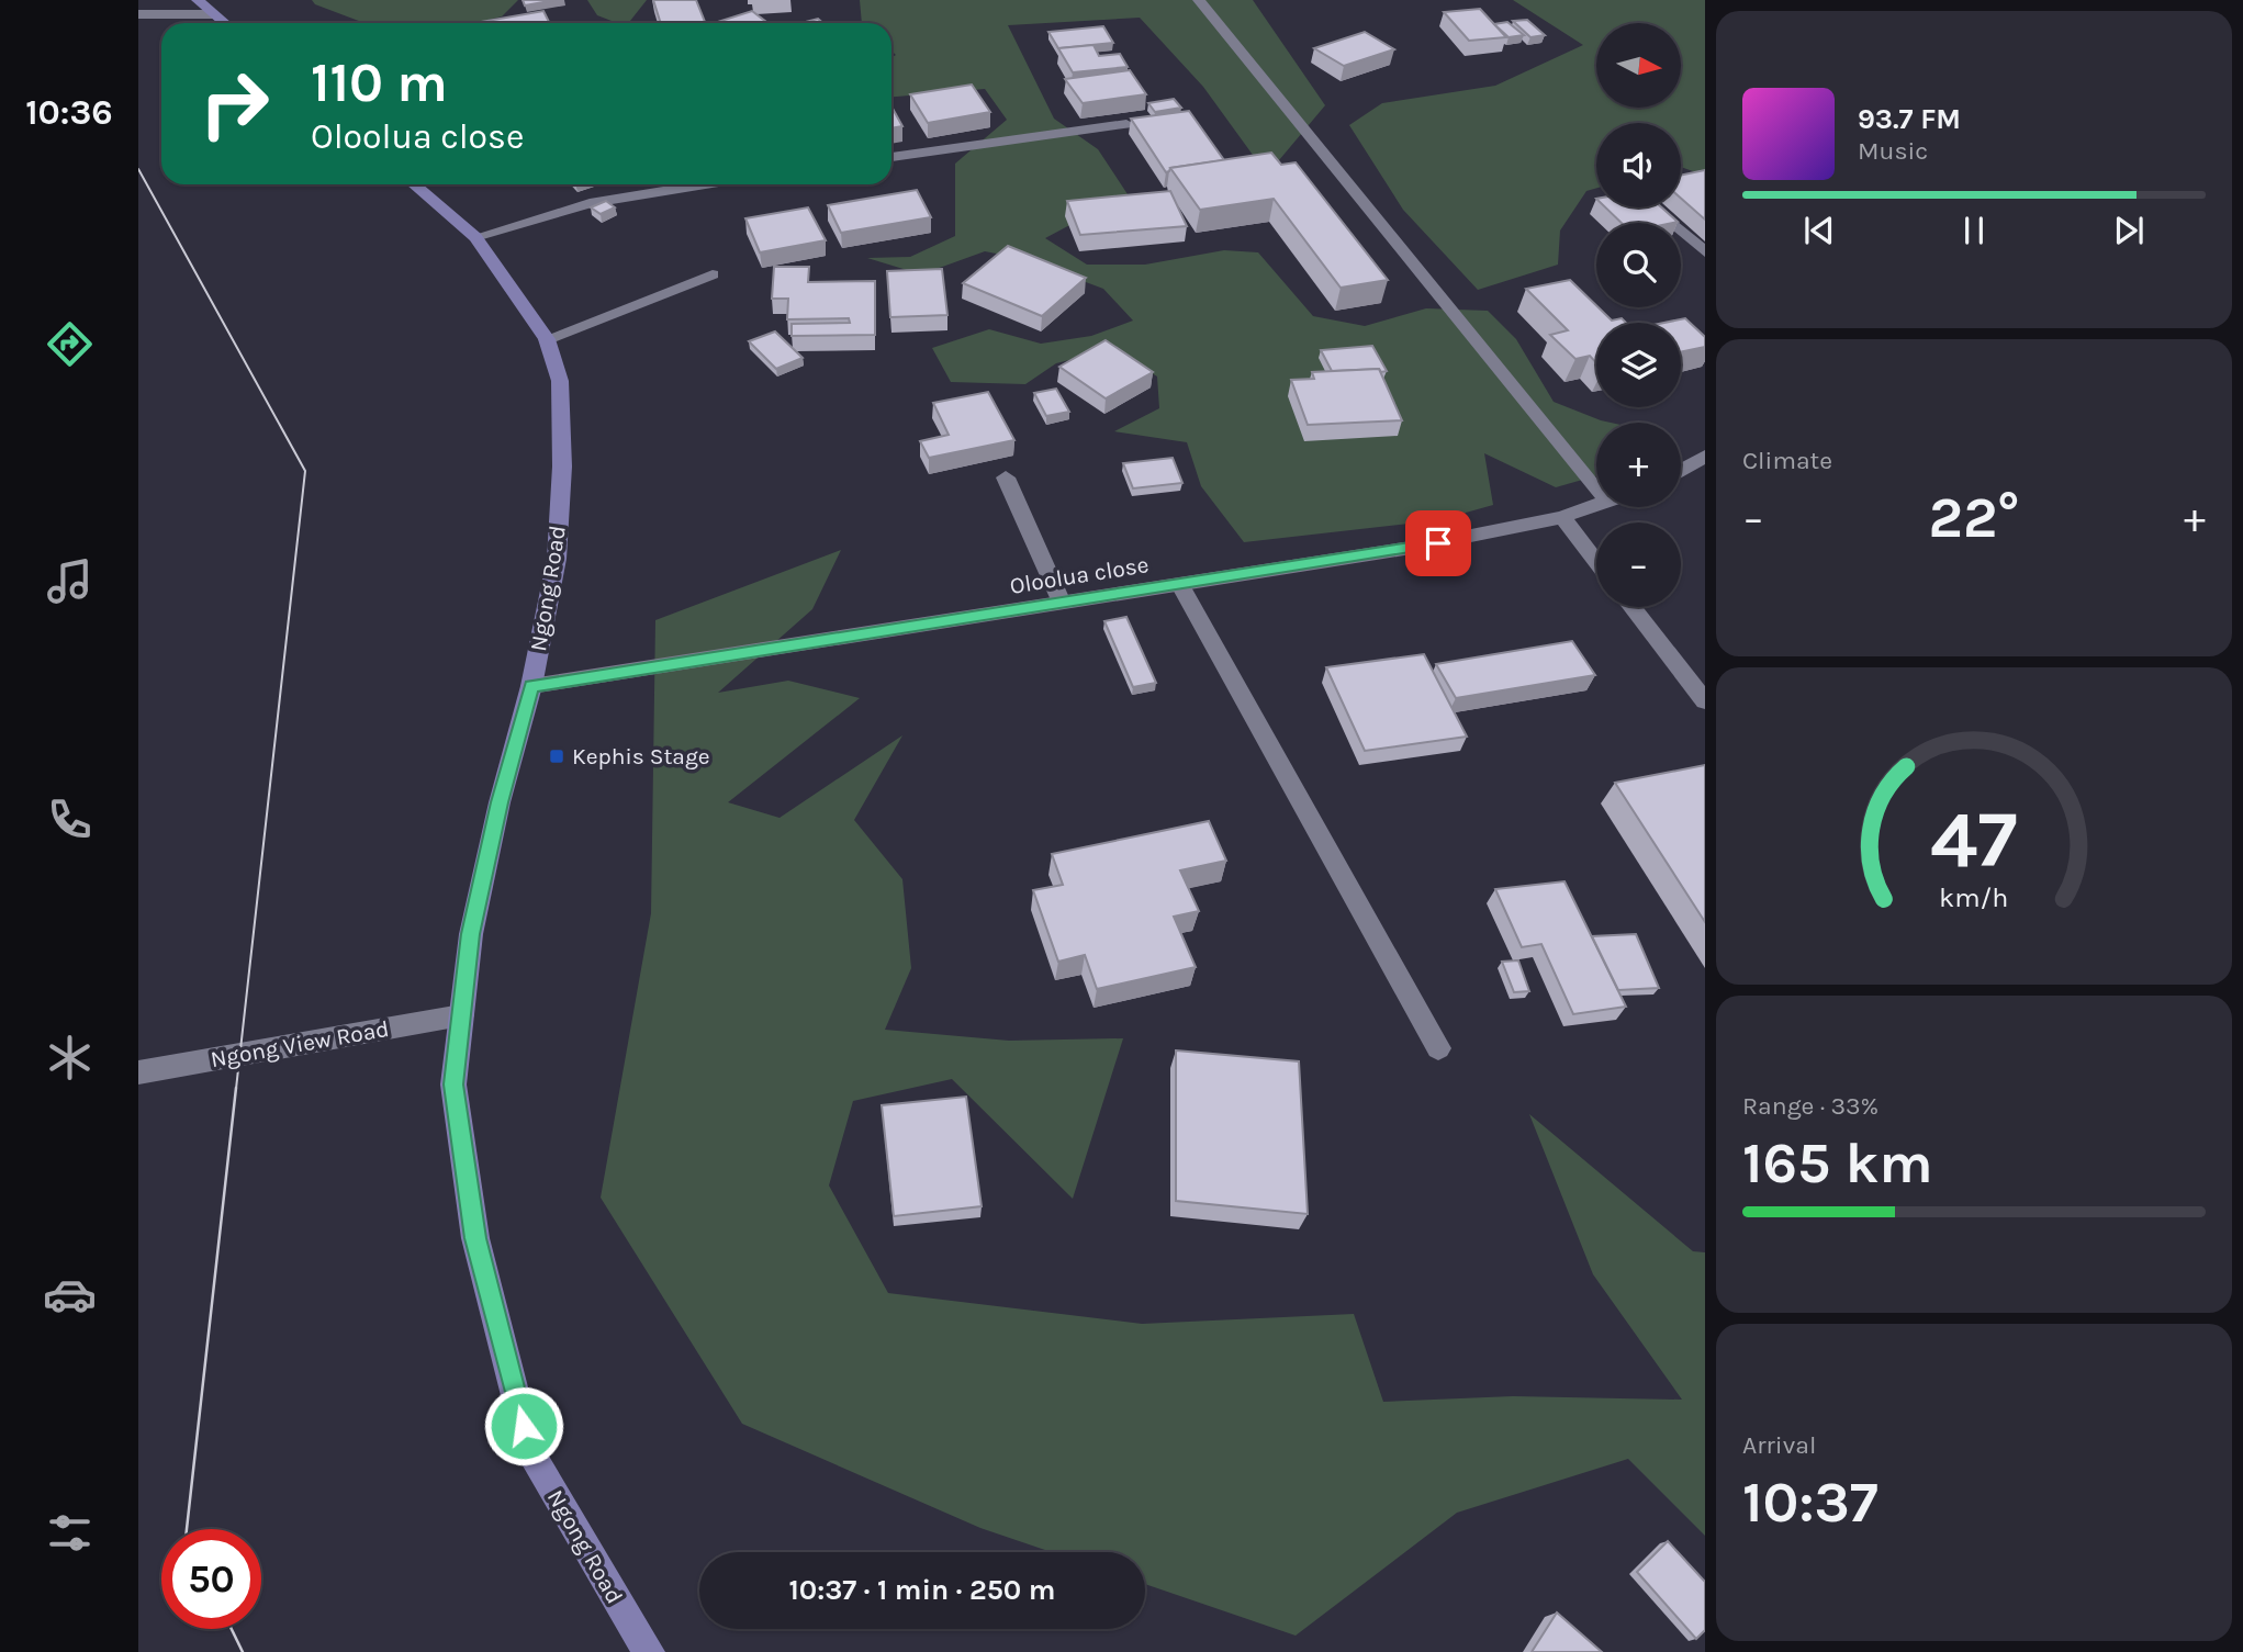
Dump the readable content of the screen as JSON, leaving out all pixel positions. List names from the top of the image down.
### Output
{
  "streets": {
    "main road": ["Ngong Road"],
    "street": ["Oloolua close", "Ngong View Road"]
  },
  "crossings": [
    ["Oloolua close", "Ngong Road"],
    ["Ngong Road", "Ngong View Road"]
  ],
  "places": {
    "transit": ["Kephis Stage"]
  },
  "north": "right",
  "page": {
    "tabs": "10:36",
    "map_buttons": ["+", "−"],
    "turn": ["110 m", "Oloolua close"],
    "song": ["93.7 FM", "Music"],
    "tile": [
      "Climate",
      ["Range · 33%", "165 km"],
      ["Arrival", "10:37"]
    ],
    "heat": ["−", "22°", "+"],
    "limit": "50",
    "trip": "10:37 · 1 min · 250 m",
    "gauge": ["47", "km/h"]
  }
}
